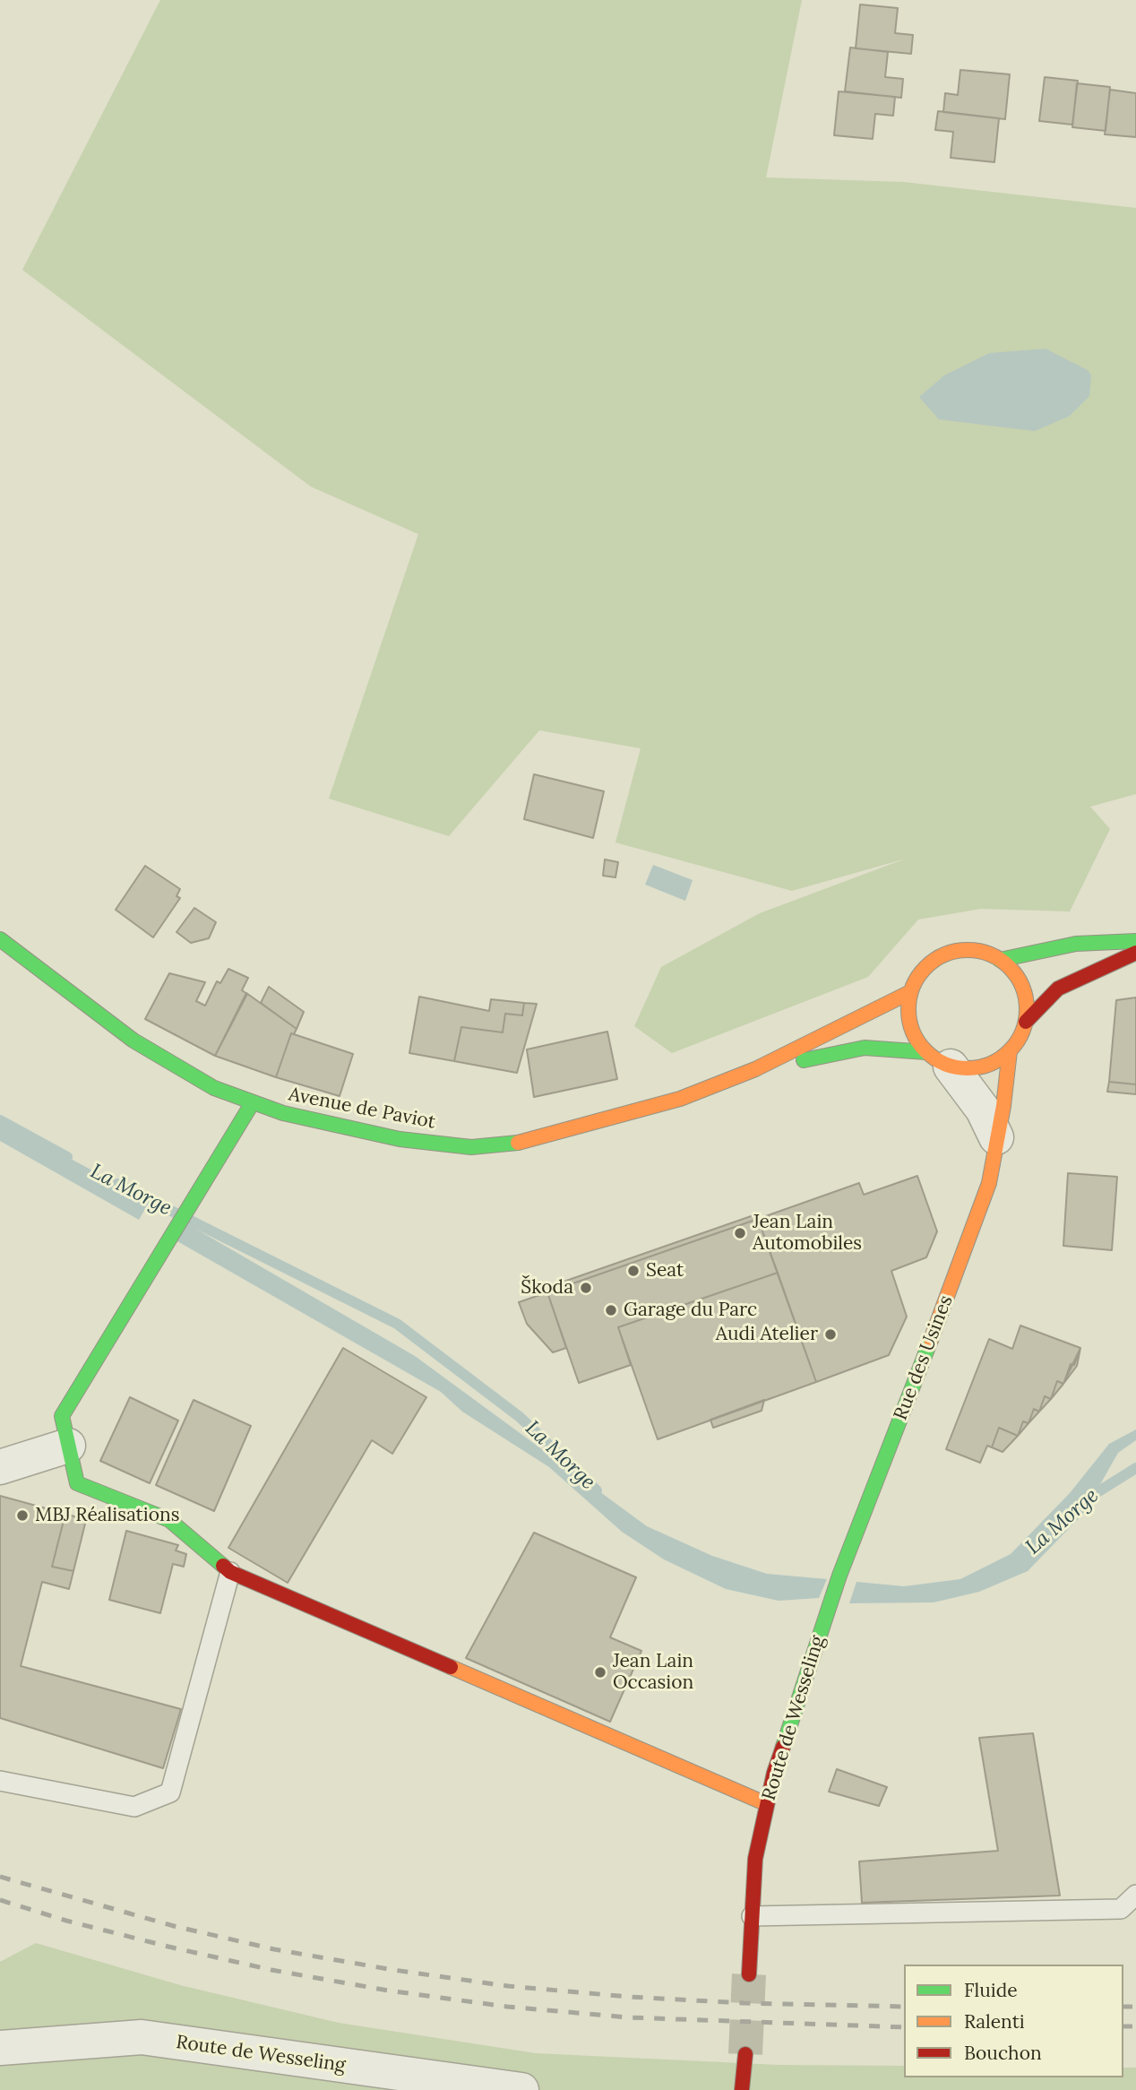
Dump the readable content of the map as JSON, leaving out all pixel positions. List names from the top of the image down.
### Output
{
  "streets": {
    "street": ["Avenue de Paviot", "Rue des Usines", "Route de Wesseling"]
  },
  "crossings": [
    ["Avenue de Paviot", "Rue des Usines"],
    ["Rue des Usines", "Route de Wesseling"]
  ],
  "water": ["La Morge"],
  "places": [
    "Jean Lain Automobiles",
    "Seat",
    "Škoda",
    "Garage du Parc",
    "Audi Atelier",
    "MBJ Réalisations",
    "Jean Lain Occasion"
  ],
  "legend": ["Fluide", "Ralenti", "Bouchon"]
}
